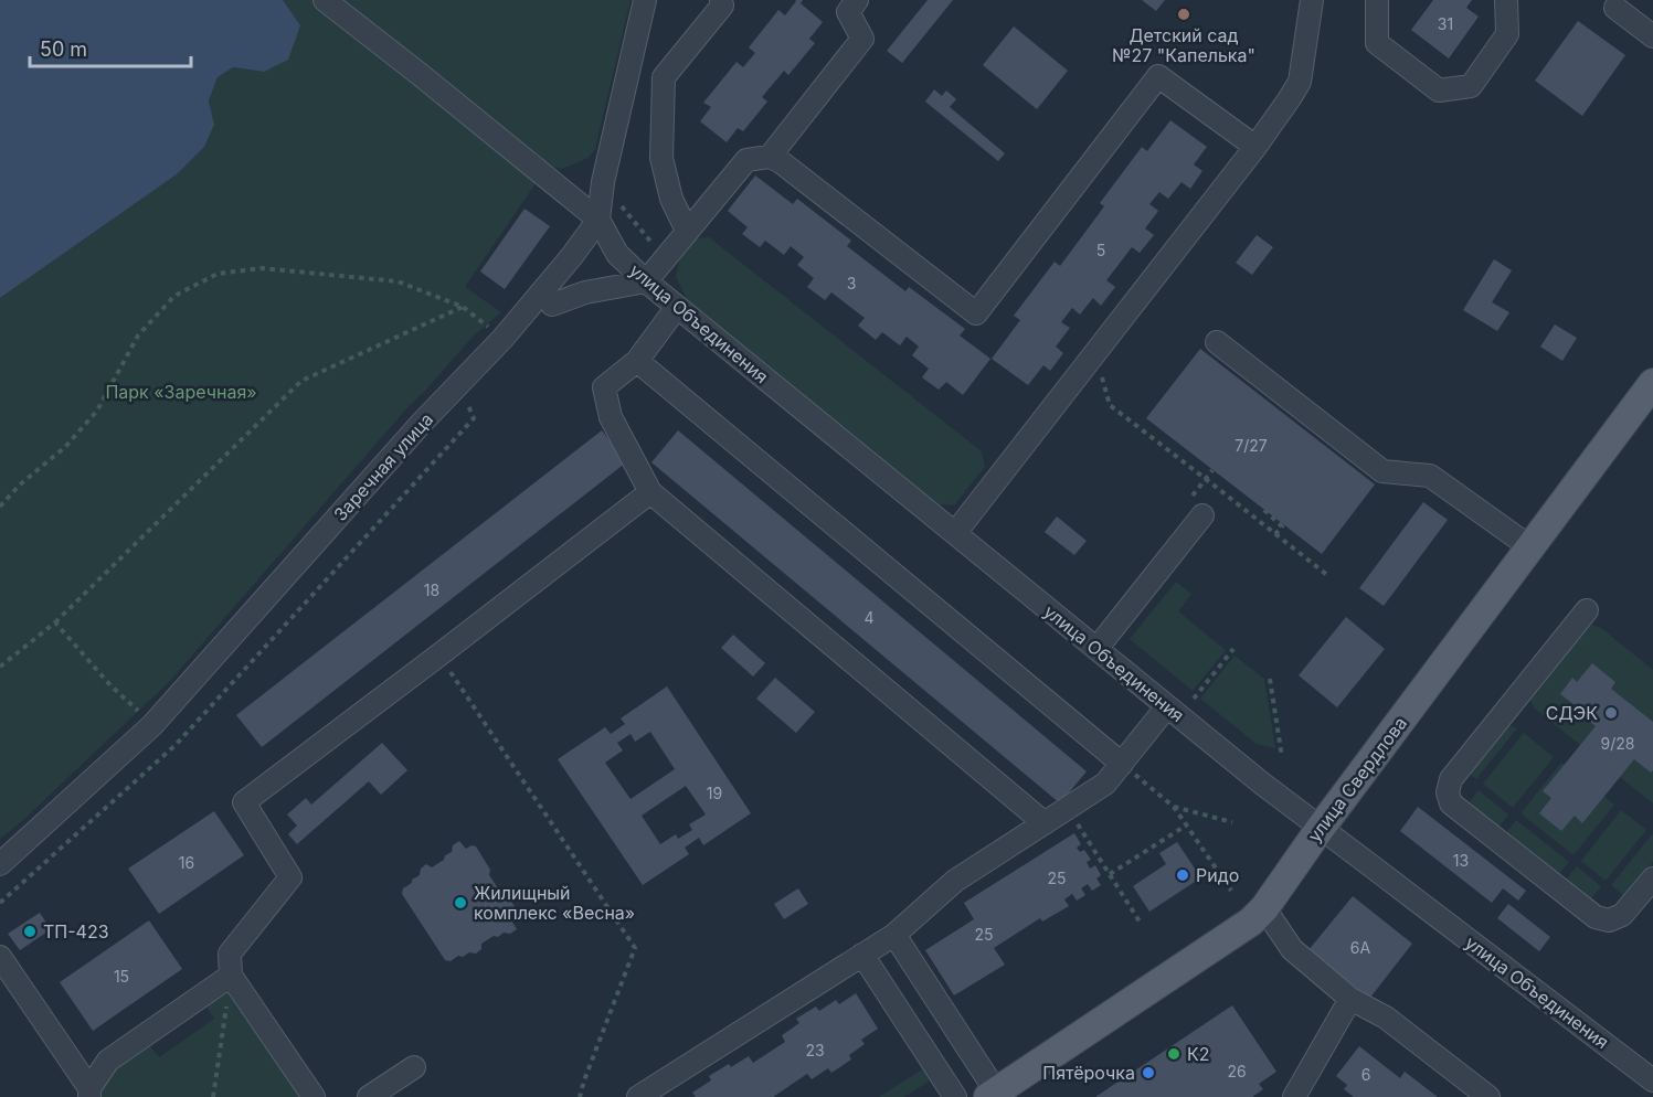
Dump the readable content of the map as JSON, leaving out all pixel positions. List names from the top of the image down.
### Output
{
  "streets": {
    "main road": ["улица Свердлова"],
    "street": ["улица Объединения", "Заречная улица"]
  },
  "crossings": [
    ["улица Объединения", "Заречная улица"],
    ["улица Объединения", "улица Свердлова"]
  ],
  "parks": ["Парк «Заречная»"],
  "places": [
    "Детский сад №27 \"Капелька\"",
    "СДЭК",
    "Ридо",
    "Жилищный комплекс «Весна»",
    "ТП-423",
    "К2",
    "Пятёрочка"
  ],
  "house_numbers": [
    "31",
    "5",
    "3",
    "7/27",
    "18",
    "4",
    "9/28",
    "19",
    "13",
    "16",
    "25",
    "25",
    "6А",
    "15",
    "23",
    "26",
    "6"
  ],
  "scale_bar": "50 m"
}
